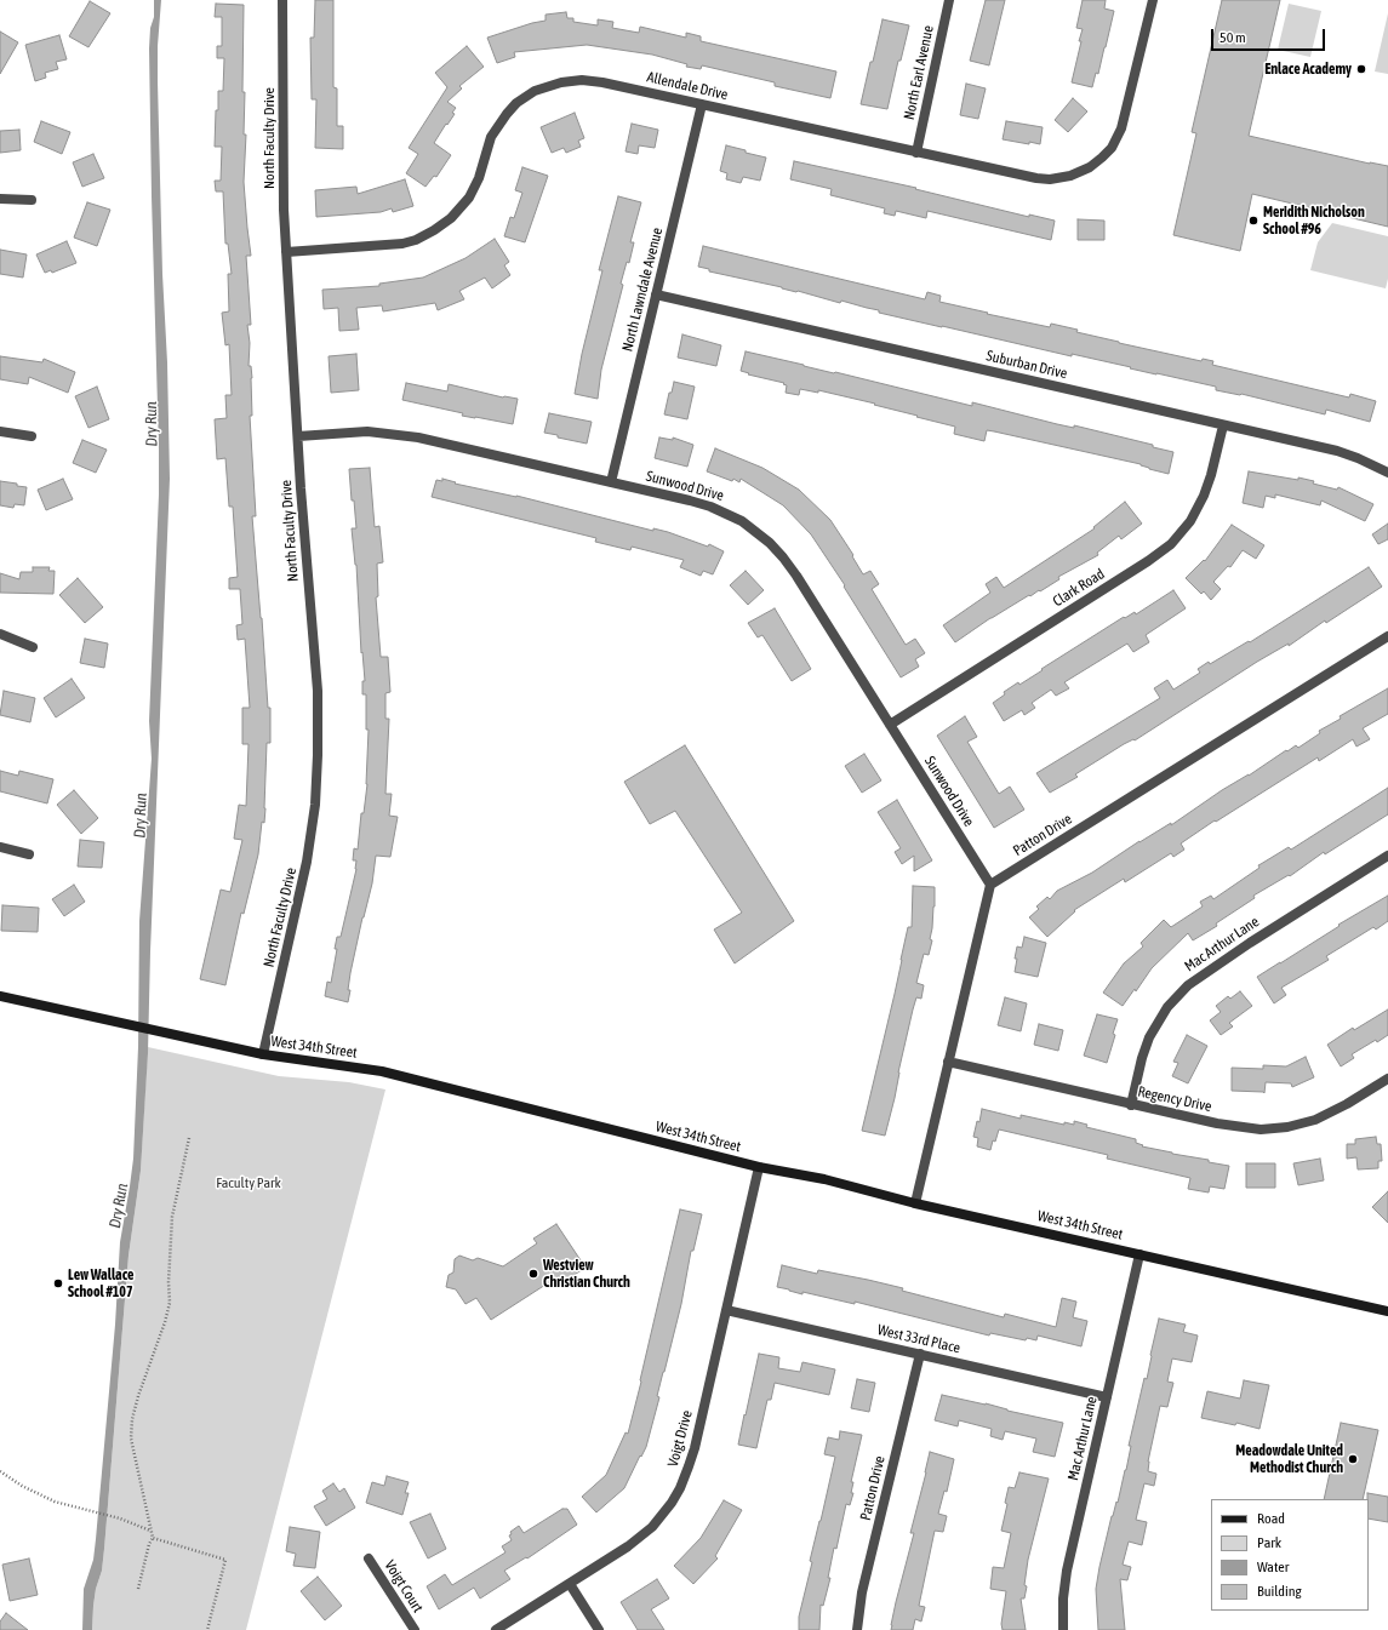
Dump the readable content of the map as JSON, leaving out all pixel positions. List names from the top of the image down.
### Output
{
  "streets": {
    "street": [
      "North Earl Avenue",
      "Allendale Drive",
      "North Faculty Drive",
      "North Lawndale Avenue",
      "Suburban Drive",
      "Sunwood Drive",
      "Clark Road",
      "Patton Drive",
      "Mac Arthur Lane",
      "West 34th Street",
      "Regency Drive",
      "West 33rd Place",
      "Voigt Drive",
      "Voigt Court"
    ]
  },
  "crossings": [
    ["North Earl Avenue", "Allendale Drive"],
    ["Allendale Drive", "North Faculty Drive"],
    ["Allendale Drive", "North Lawndale Avenue"],
    ["North Faculty Drive", "Sunwood Drive"],
    ["North Faculty Drive", "West 34th Street"],
    ["North Lawndale Avenue", "Suburban Drive"],
    ["North Lawndale Avenue", "Sunwood Drive"],
    ["Suburban Drive", "Clark Road"],
    ["Sunwood Drive", "Clark Road"],
    ["Sunwood Drive", "Patton Drive"],
    ["Patton Drive", "West 33rd Place"],
    ["Mac Arthur Lane", "West 34th Street"],
    ["Mac Arthur Lane", "Regency Drive"],
    ["Mac Arthur Lane", "West 33rd Place"],
    ["West 34th Street", "Voigt Drive"],
    ["West 33rd Place", "Voigt Drive"]
  ],
  "water": ["Dry Run"],
  "parks": ["Faculty Park"],
  "places": [
    "Enlace Academy",
    "Meridith Nicholson School #96",
    "Westview Christian Church",
    "Lew Wallace School #107",
    "Meadowdale United Methodist Church"
  ],
  "legend": [
    "Road",
    "Park",
    "Water",
    "Building"
  ],
  "scale_bar": "50 m"
}
